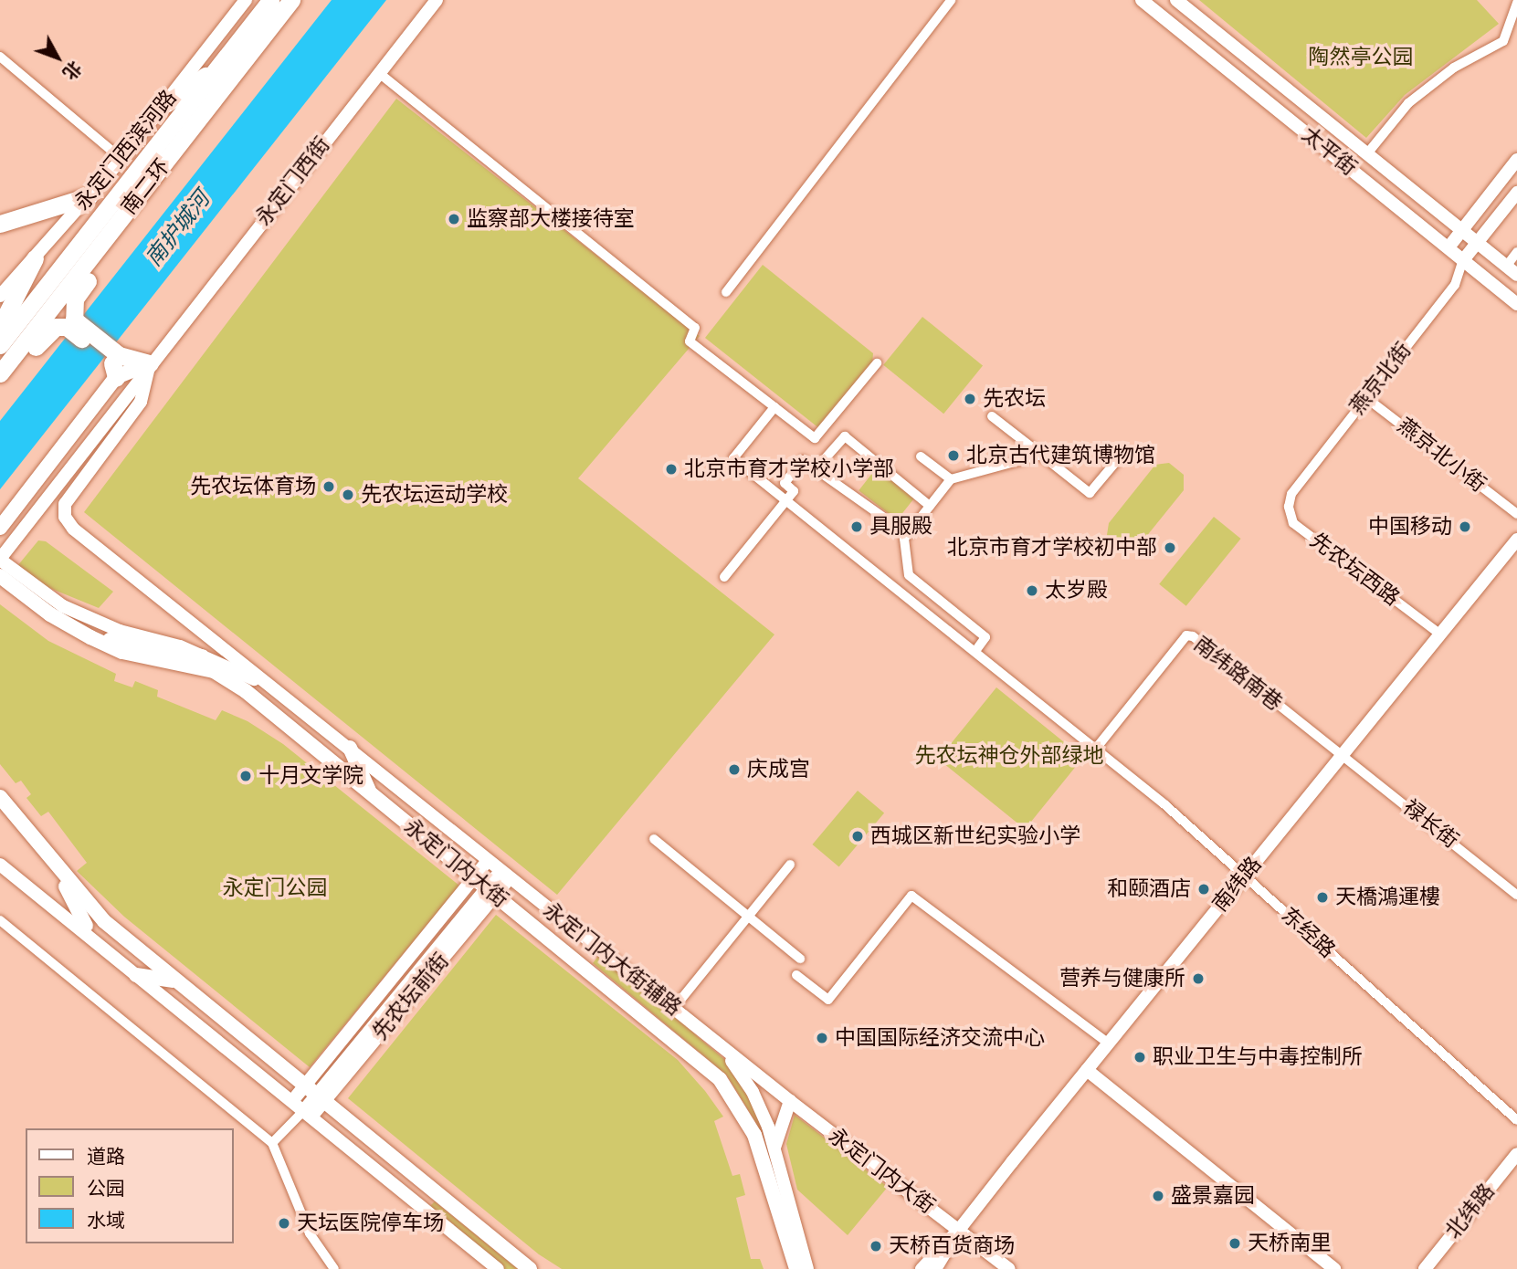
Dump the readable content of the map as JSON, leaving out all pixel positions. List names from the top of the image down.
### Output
{
  "streets": {
    "highway": ["南二环"],
    "main road": ["永定门内大街"],
    "street": [
      "永定门西滨河路",
      "太平街",
      "永定门西街",
      "燕京北街",
      "燕京北小街",
      "先农坛西路",
      "南纬路南巷",
      "禄长街",
      "南纬路",
      "东经路",
      "永定门内大街辅路",
      "先农坛前街",
      "北纬路"
    ]
  },
  "crossings": [
    ["太平街", "燕京北街"],
    ["燕京北街", "燕京北小街"],
    ["燕京北街", "先农坛西路"],
    ["先农坛西路", "南纬路"],
    ["南纬路南巷", "禄长街"],
    ["南纬路南巷", "南纬路"],
    ["南纬路南巷", "东经路"],
    ["禄长街", "南纬路"],
    ["永定门内大街", "南纬路"],
    ["永定门内大街", "永定门内大街辅路"],
    ["永定门内大街", "先农坛前街"],
    ["南纬路", "东经路"],
    ["永定门内大街辅路", "先农坛前街"]
  ],
  "water": ["南护城河"],
  "parks": ["陶然亭公园", "先农坛神仓外部绿地", "永定门公园"],
  "places": [
    "监察部大楼接待室",
    "先农坛",
    "北京古代建筑博物馆",
    "北京市育才学校小学部",
    "先农坛体育场",
    "先农坛运动学校",
    "具服殿",
    "中国移动",
    "北京市育才学校初中部",
    "太岁殿",
    "庆成宫",
    "十月文学院",
    "西城区新世纪实验小学",
    "和颐酒店",
    "天橋鴻運樓",
    "营养与健康所",
    "中国国际经济交流中心",
    "职业卫生与中毒控制所",
    "盛景嘉园",
    "天坛医院停车场",
    "天桥南里",
    "天桥百货商场"
  ],
  "legend": ["道路", "公园", "水域"],
  "north": "bottom right"
}
